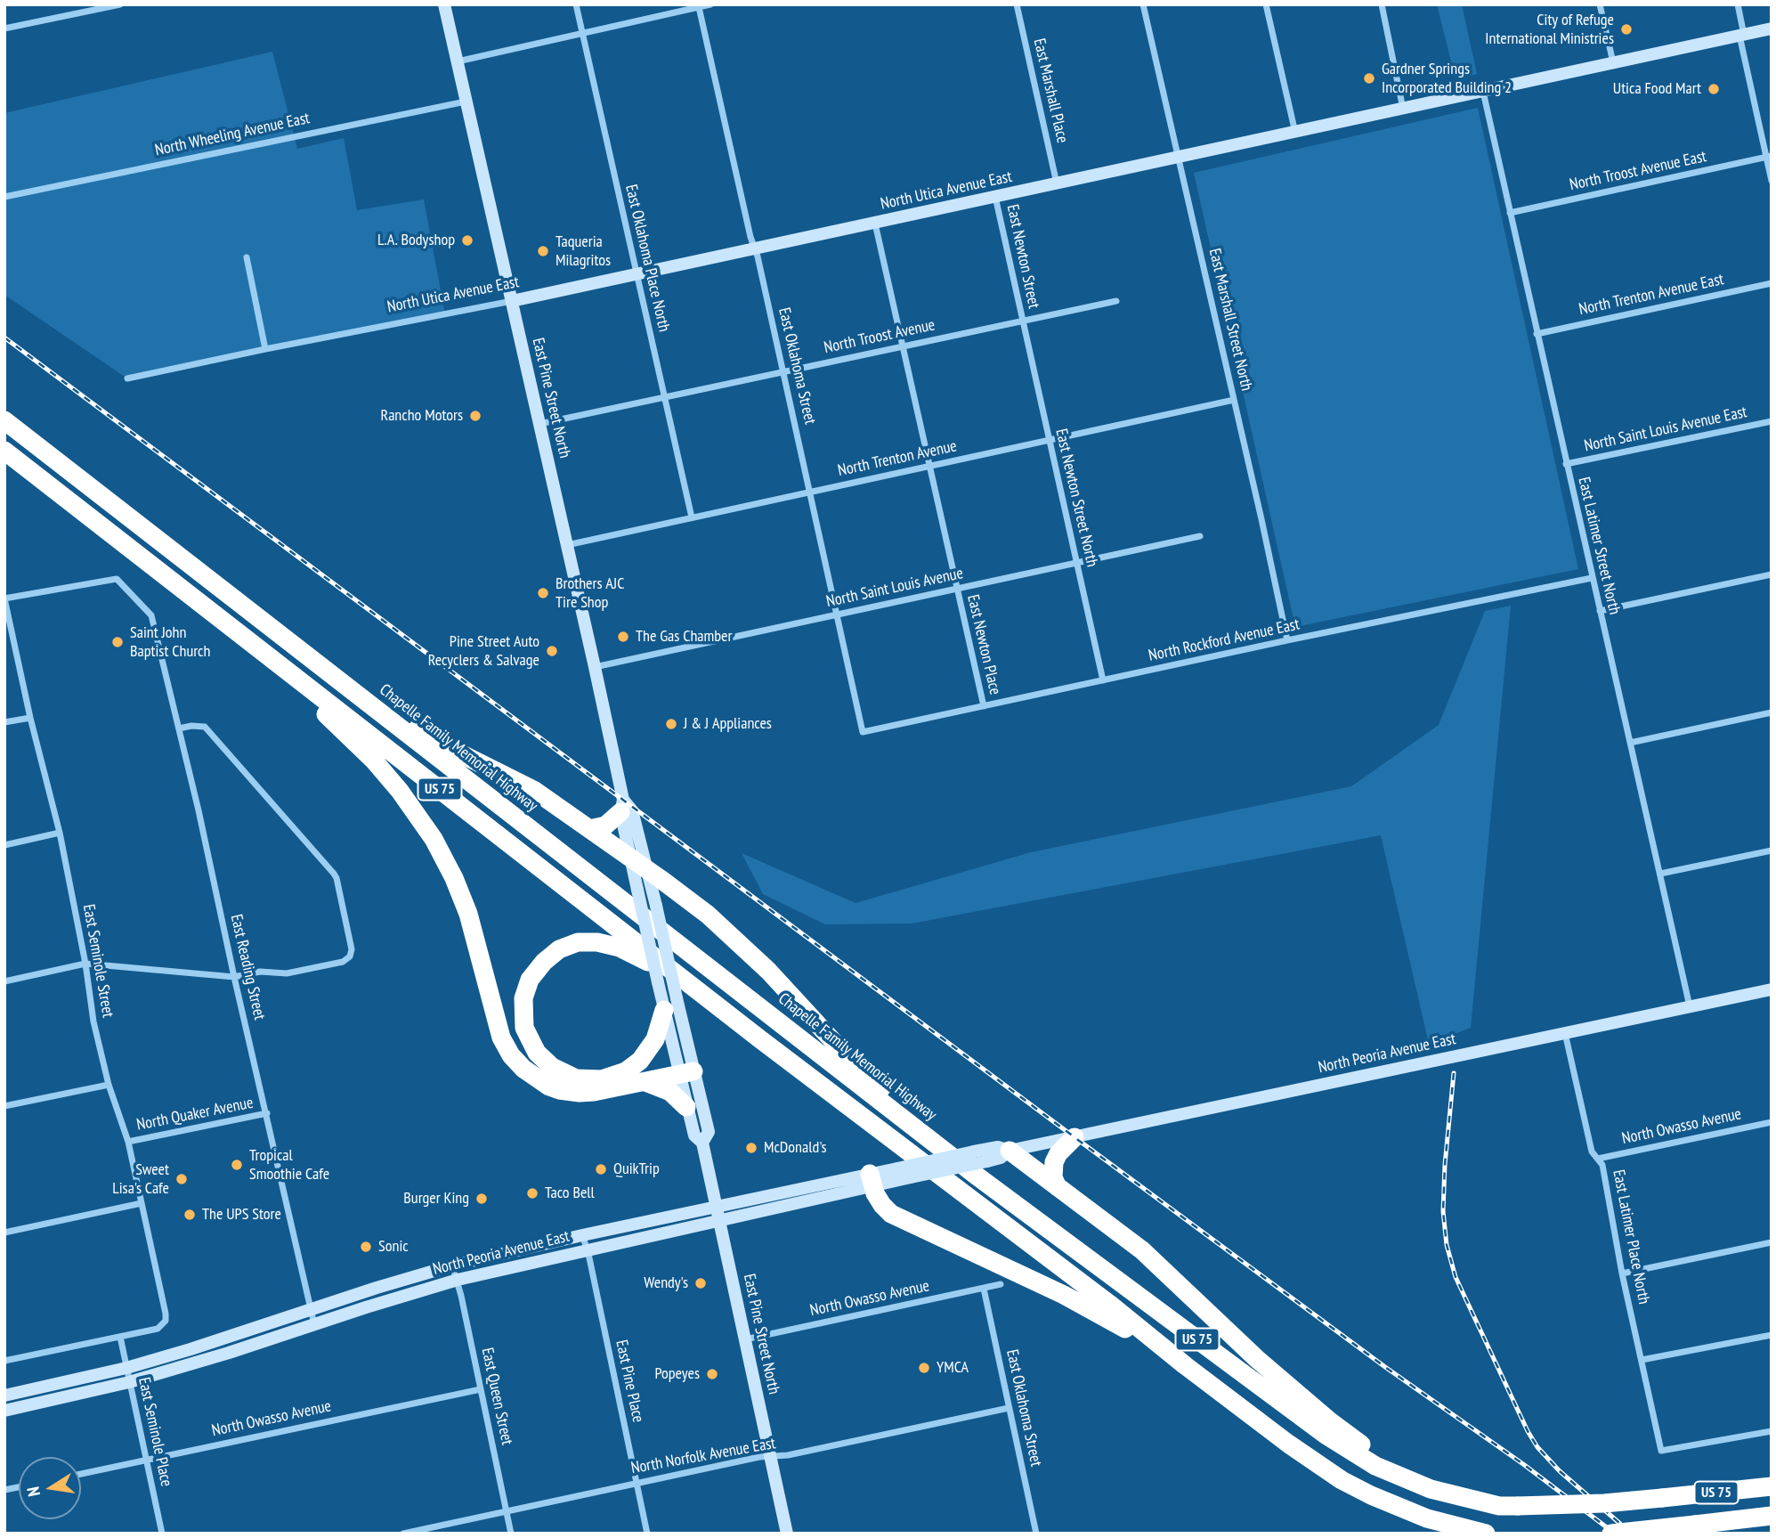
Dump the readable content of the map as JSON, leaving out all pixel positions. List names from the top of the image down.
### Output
{
  "streets": {
    "highway": ["Chapelle Family Memorial Highway", "US 75"],
    "main road": ["North Utica Avenue East", "East Pine Street North", "North Peoria Avenue East"],
    "street": [
      "East Marshall Place",
      "North Wheeling Avenue East",
      "North Troost Avenue East",
      "East Newton Street",
      "East Oklahoma Place North",
      "North Trenton Avenue East",
      "East Marshall Street North",
      "North Troost Avenue",
      "East Oklahoma Street",
      "North Saint Louis Avenue East",
      "North Trenton Avenue",
      "East Newton Street North",
      "East Latimer Street North",
      "North Saint Louis Avenue",
      "North Rockford Avenue East",
      "East Newton Place",
      "East Seminole Street",
      "East Reading Street",
      "North Quaker Avenue",
      "North Owasso Avenue",
      "East Latimer Place North",
      "East Pine Place",
      "East Queen Street",
      "East Seminole Place",
      "North Norfolk Avenue East"
    ]
  },
  "crossings": [
    ["East Marshall Place", "North Utica Avenue East"],
    ["North Wheeling Avenue East", "East Pine Street North"],
    ["North Troost Avenue East", "East Latimer Street North"],
    ["North Utica Avenue East", "East Newton Street"],
    ["North Utica Avenue East", "East Oklahoma Place North"],
    ["North Utica Avenue East", "East Marshall Street North"],
    ["North Utica Avenue East", "East Oklahoma Street"],
    ["North Utica Avenue East", "East Pine Street North"],
    ["North Utica Avenue East", "East Latimer Street North"],
    ["North Utica Avenue East", "East Newton Place"],
    ["East Newton Street", "North Troost Avenue"],
    ["East Newton Street", "East Newton Street North"],
    ["East Oklahoma Place North", "North Troost Avenue"],
    ["East Oklahoma Place North", "North Trenton Avenue"],
    ["North Trenton Avenue East", "East Latimer Street North"],
    ["East Marshall Street North", "North Trenton Avenue"],
    ["East Marshall Street North", "North Rockford Avenue East"],
    ["North Troost Avenue", "East Oklahoma Street"],
    ["North Troost Avenue", "East Pine Street North"],
    ["North Troost Avenue", "East Newton Street North"],
    ["North Troost Avenue", "East Newton Place"],
    ["East Oklahoma Street", "North Trenton Avenue"],
    ["East Oklahoma Street", "North Saint Louis Avenue"],
    ["East Oklahoma Street", "North Rockford Avenue East"],
    ["East Oklahoma Street", "North Owasso Avenue"],
    ["East Oklahoma Street", "North Norfolk Avenue East"],
    ["East Pine Street North", "North Trenton Avenue"],
    ["East Pine Street North", "North Saint Louis Avenue"],
    ["East Pine Street North", "North Peoria Avenue East"],
    ["East Pine Street North", "North Owasso Avenue"],
    ["East Pine Street North", "North Norfolk Avenue East"],
    ["North Saint Louis Avenue East", "East Latimer Street North"],
    ["North Trenton Avenue", "East Newton Street North"],
    ["North Trenton Avenue", "East Newton Place"],
    ["East Newton Street North", "North Saint Louis Avenue"],
    ["East Newton Street North", "North Rockford Avenue East"],
    ["East Latimer Street North", "North Rockford Avenue East"],
    ["East Latimer Street North", "North Peoria Avenue East"],
    ["North Saint Louis Avenue", "East Newton Place"],
    ["North Rockford Avenue East", "East Newton Place"],
    ["East Seminole Street", "East Reading Street"],
    ["East Seminole Street", "North Quaker Avenue"],
    ["East Seminole Street", "East Seminole Place"],
    ["East Reading Street", "North Peoria Avenue East"],
    ["East Reading Street", "North Quaker Avenue"],
    ["North Peoria Avenue East", "East Latimer Place North"],
    ["North Peoria Avenue East", "East Pine Place"],
    ["North Peoria Avenue East", "East Queen Street"],
    ["North Peoria Avenue East", "East Seminole Place"],
    ["North Owasso Avenue", "East Latimer Place North"],
    ["North Owasso Avenue", "East Queen Street"],
    ["North Owasso Avenue", "East Seminole Place"],
    ["East Pine Place", "North Norfolk Avenue East"],
    ["East Queen Street", "North Norfolk Avenue East"]
  ],
  "places": [
    "City of Refuge International Ministries",
    "Gardner Springs Incorporated Building 2",
    "Utica Food Mart",
    "L.A. Bodyshop",
    "Taqueria Milagritos",
    "Rancho Motors",
    "Brothers AJC Tire Shop",
    "The Gas Chamber",
    "Saint John Baptist Church",
    "Pine Street Auto Recyclers & Salvage",
    "J & J Appliances",
    "McDonald's",
    "Tropical Smoothie Cafe",
    "QuikTrip",
    "Sweet Lisa's Cafe",
    "Taco Bell",
    "Burger King",
    "The UPS Store",
    "Sonic",
    "Wendy's",
    "YMCA",
    "Popeyes"
  ],
  "north": "left"
}
